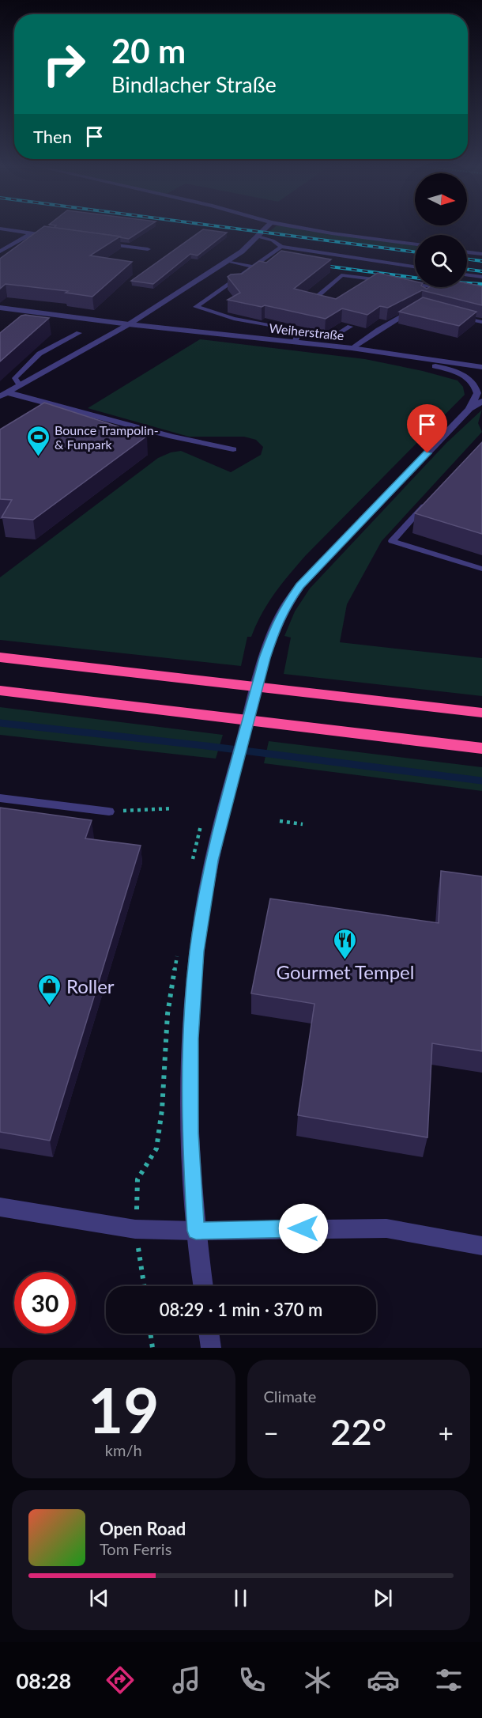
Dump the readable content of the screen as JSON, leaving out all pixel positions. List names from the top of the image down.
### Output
{
  "streets": {
    "street": ["Weiherstraße"]
  },
  "places": {
    "sports": ["Bounce Trampolin- & Funpark"],
    "restaurant": ["Gourmet Tempel"],
    "shop": ["Roller"]
  },
  "north": "right",
  "page": {
    "turn": ["20 m", "Bindlacher Straße"],
    "then": "Then",
    "limit": "30",
    "trip": "08:29 · 1 min · 370 m",
    "tile": [
      ["19", "km/h"],
      "Climate"
    ],
    "heat": ["−", "22°", "+"],
    "song": ["Open Road", "Tom Ferris"],
    "tabs": "08:28"
  }
}
